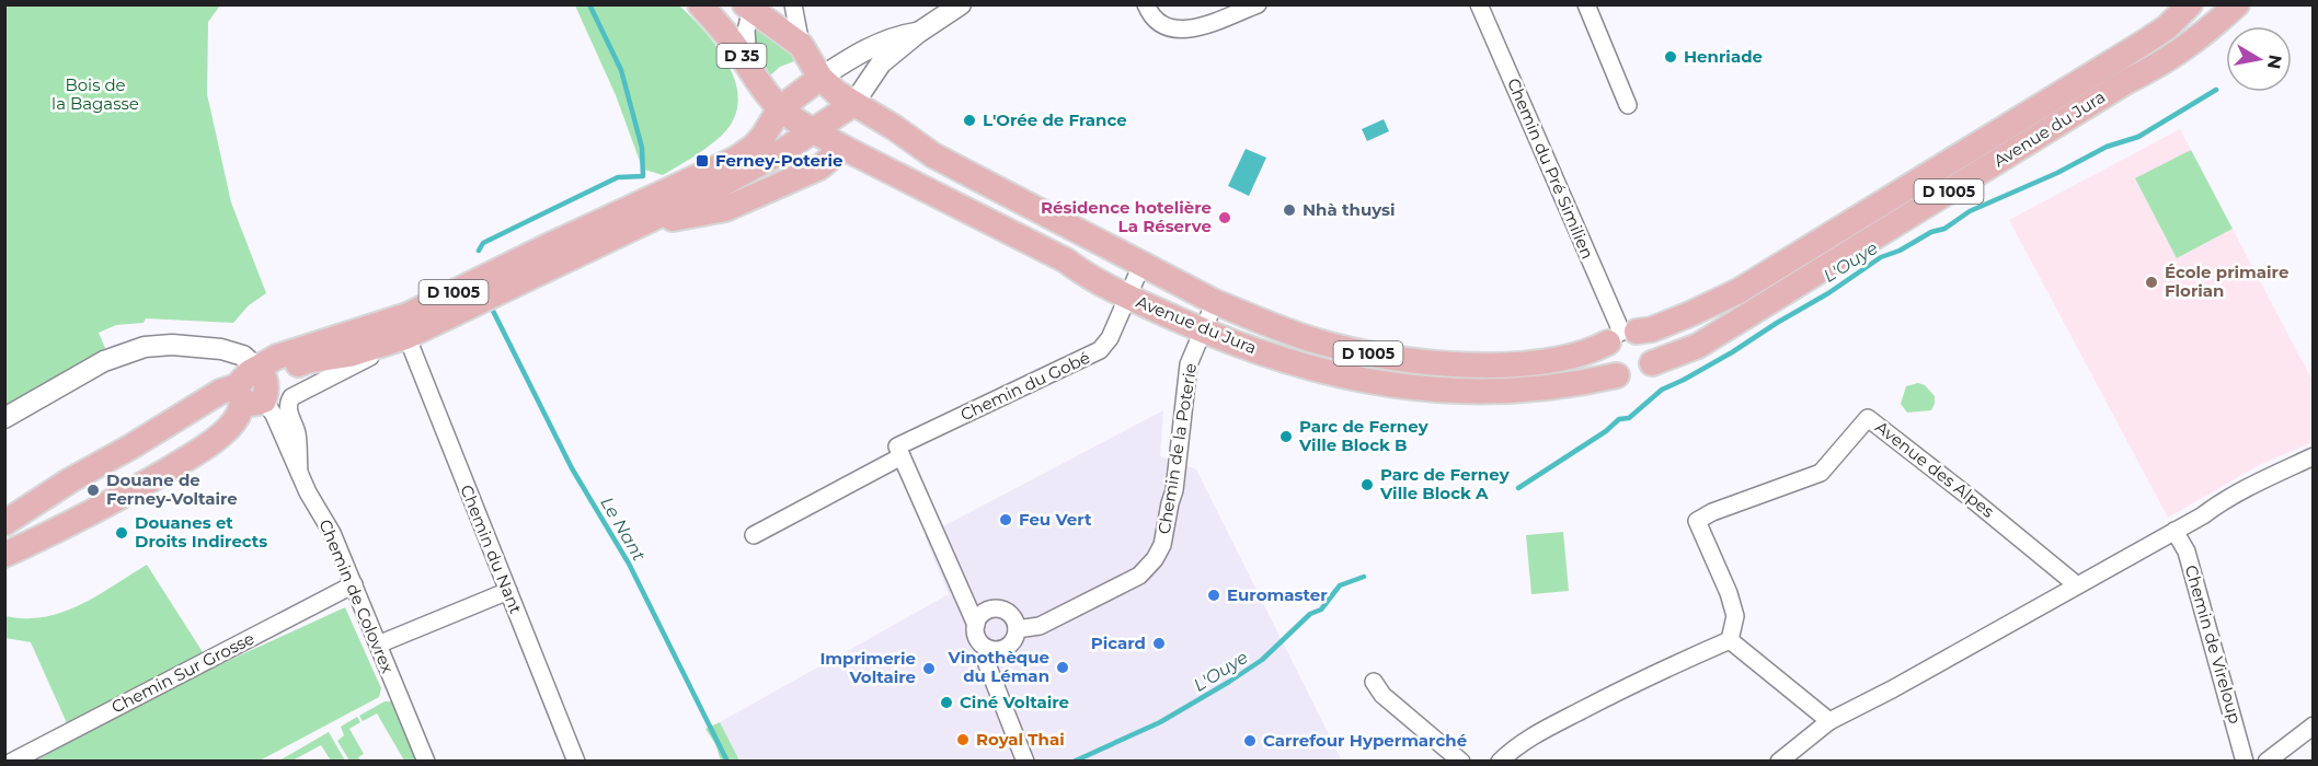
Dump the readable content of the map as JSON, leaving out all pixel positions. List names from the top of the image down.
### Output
{
  "streets": {
    "main road": ["D 35", "Avenue du Jura", "D 1005"],
    "street": [
      "Chemin du Pré Similien",
      "Chemin du Gobé",
      "Chemin de la Poterie",
      "Avenue des Alpes",
      "Chemin du Nant",
      "Chemin de Colovrex",
      "Chemin de Vireloup",
      "Chemin Sur Grosse"
    ]
  },
  "crossings": [
    ["D 35", "Avenue du Jura"],
    ["D 35", "D 1005"],
    ["Avenue du Jura", "Chemin du Pré Similien"],
    ["Avenue du Jura", "D 1005"],
    ["Avenue du Jura", "Chemin du Gobé"],
    ["Avenue du Jura", "Chemin de la Poterie"],
    ["Chemin du Pré Similien", "D 1005"],
    ["D 1005", "Chemin du Nant"],
    ["D 1005", "Chemin de Colovrex"],
    ["Chemin de Colovrex", "Chemin Sur Grosse"]
  ],
  "water": ["L'Ouye", "Le Nant"],
  "parks": ["Bois de la Bagasse"],
  "places": {
    "other": [
      "Henriade",
      "L'Orée de France",
      "Nhà thuysi",
      "Résidence hotelière La Réserve",
      "École primaire Florian",
      "Parc de Ferney Ville Block B",
      "Parc de Ferney Ville Block A",
      "Douane de Ferney-Voltaire",
      "Feu Vert",
      "Douanes et Droits Indirects",
      "Euromaster",
      "Picard",
      "Vinothèque du Léman",
      "Imprimerie Voltaire",
      "Ciné Voltaire",
      "Royal Thai",
      "Carrefour Hypermarché"
    ],
    "transit": ["Ferney-Poterie"]
  },
  "north": "right"
}
